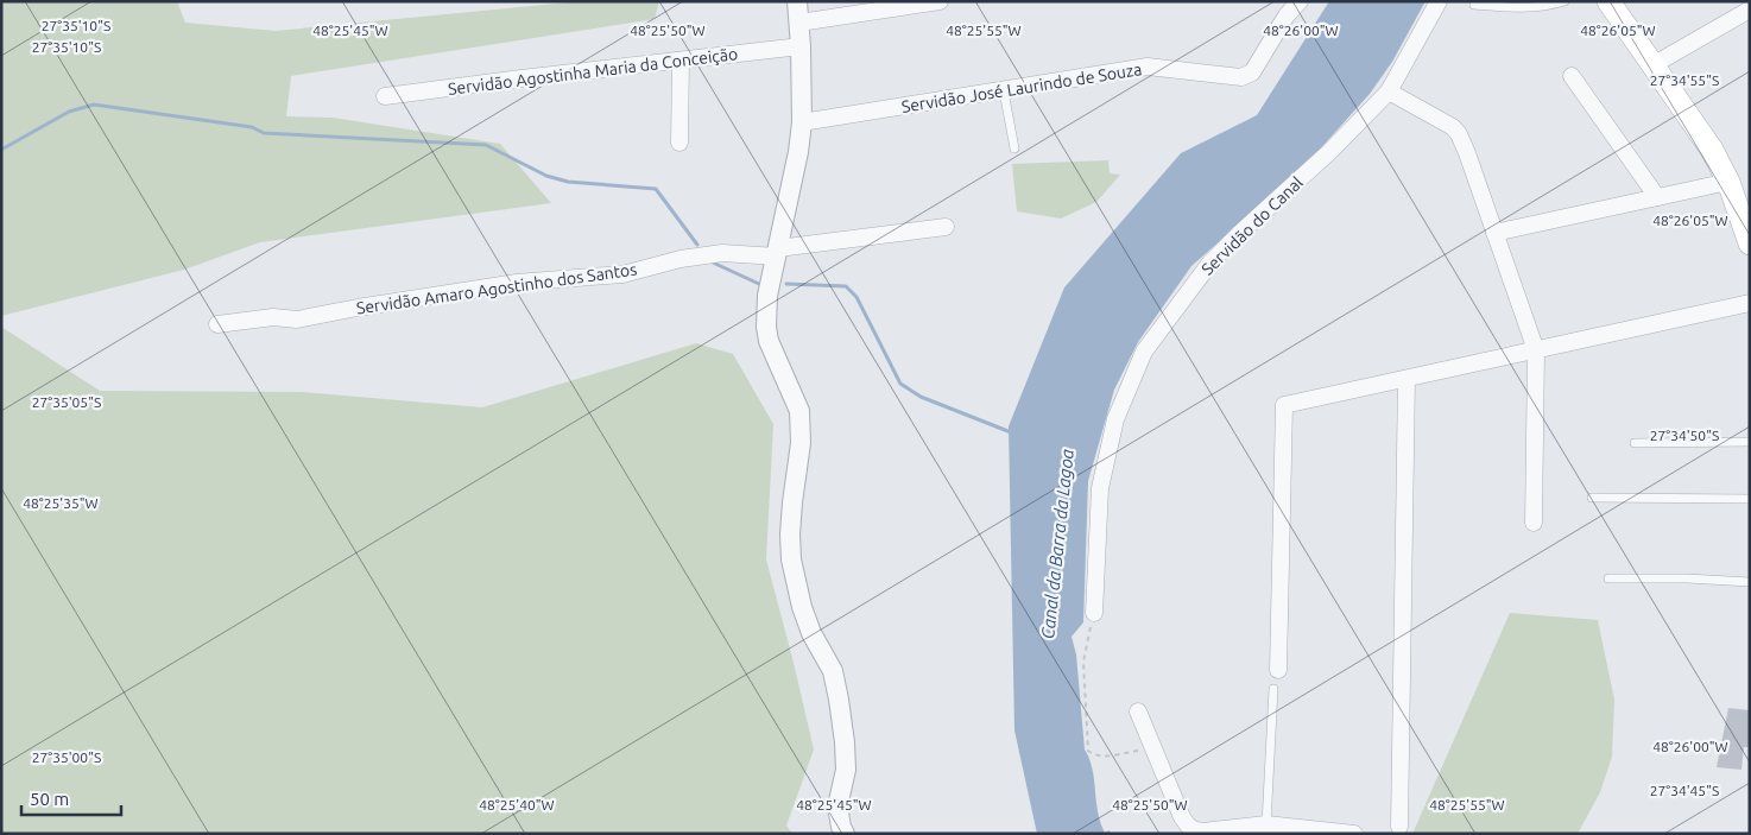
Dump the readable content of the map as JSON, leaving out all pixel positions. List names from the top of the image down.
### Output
{
  "streets": {
    "street": [
      "Servidão Agostinha Maria da Conceição",
      "Servidão José Laurindo de Souza",
      "Servidão do Canal",
      "Servidão Amaro Agostinho dos Santos"
    ]
  },
  "water": ["Canal da Barra da Lagoa"],
  "scale_bar": "50 m",
  "coordinates": [
    "27°35'10\"S",
    "48°25'45\"W",
    "48°25'55\"W",
    "48°26'00\"W",
    "48°26'05\"W",
    "48°25'50\"W",
    "27°34'55\"S",
    "27°35'05\"S",
    "27°34'50\"S",
    "48°25'35\"W",
    "27°35'00\"S",
    "27°34'45\"S",
    "48°25'40\"W"
  ]
}
